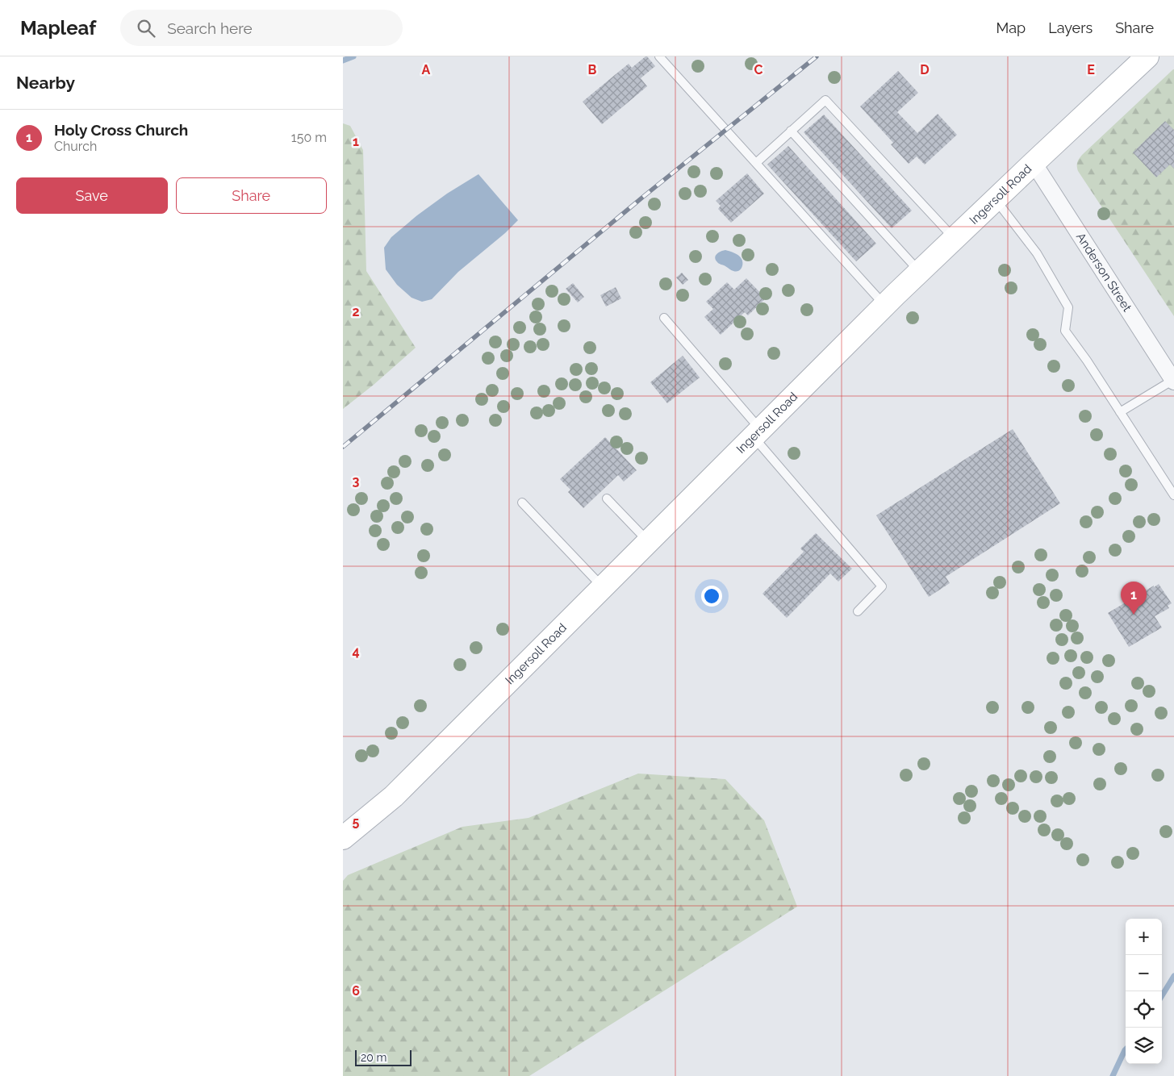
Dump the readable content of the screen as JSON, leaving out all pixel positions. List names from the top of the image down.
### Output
{
  "streets": {
    "main road": ["Ingersoll Road"],
    "street": ["Anderson Street"]
  },
  "crossings": [
    ["Ingersoll Road", "Anderson Street"]
  ],
  "scale_bar": "20 m",
  "page": {
    "header": "Mapleaf",
    "search": "Search here",
    "nav": ["Map", "Layers", "Share"],
    "heading": "Nearby",
    "list": [
      {
        "mark": "1",
        "name": "Holy Cross Church",
        "note": "Church",
        "value": "150 m"
      }
    ],
    "buttons": ["Save", "Share"],
    "pins": "1",
    "map_buttons": ["+", "−"],
    "scale": "20 m"
  },
  "grid": {
    "columns": [
      "A",
      "B",
      "C",
      "D",
      "E"
    ],
    "rows": [
      "1",
      "2",
      "3",
      "4",
      "5",
      "6"
    ]
  }
}
